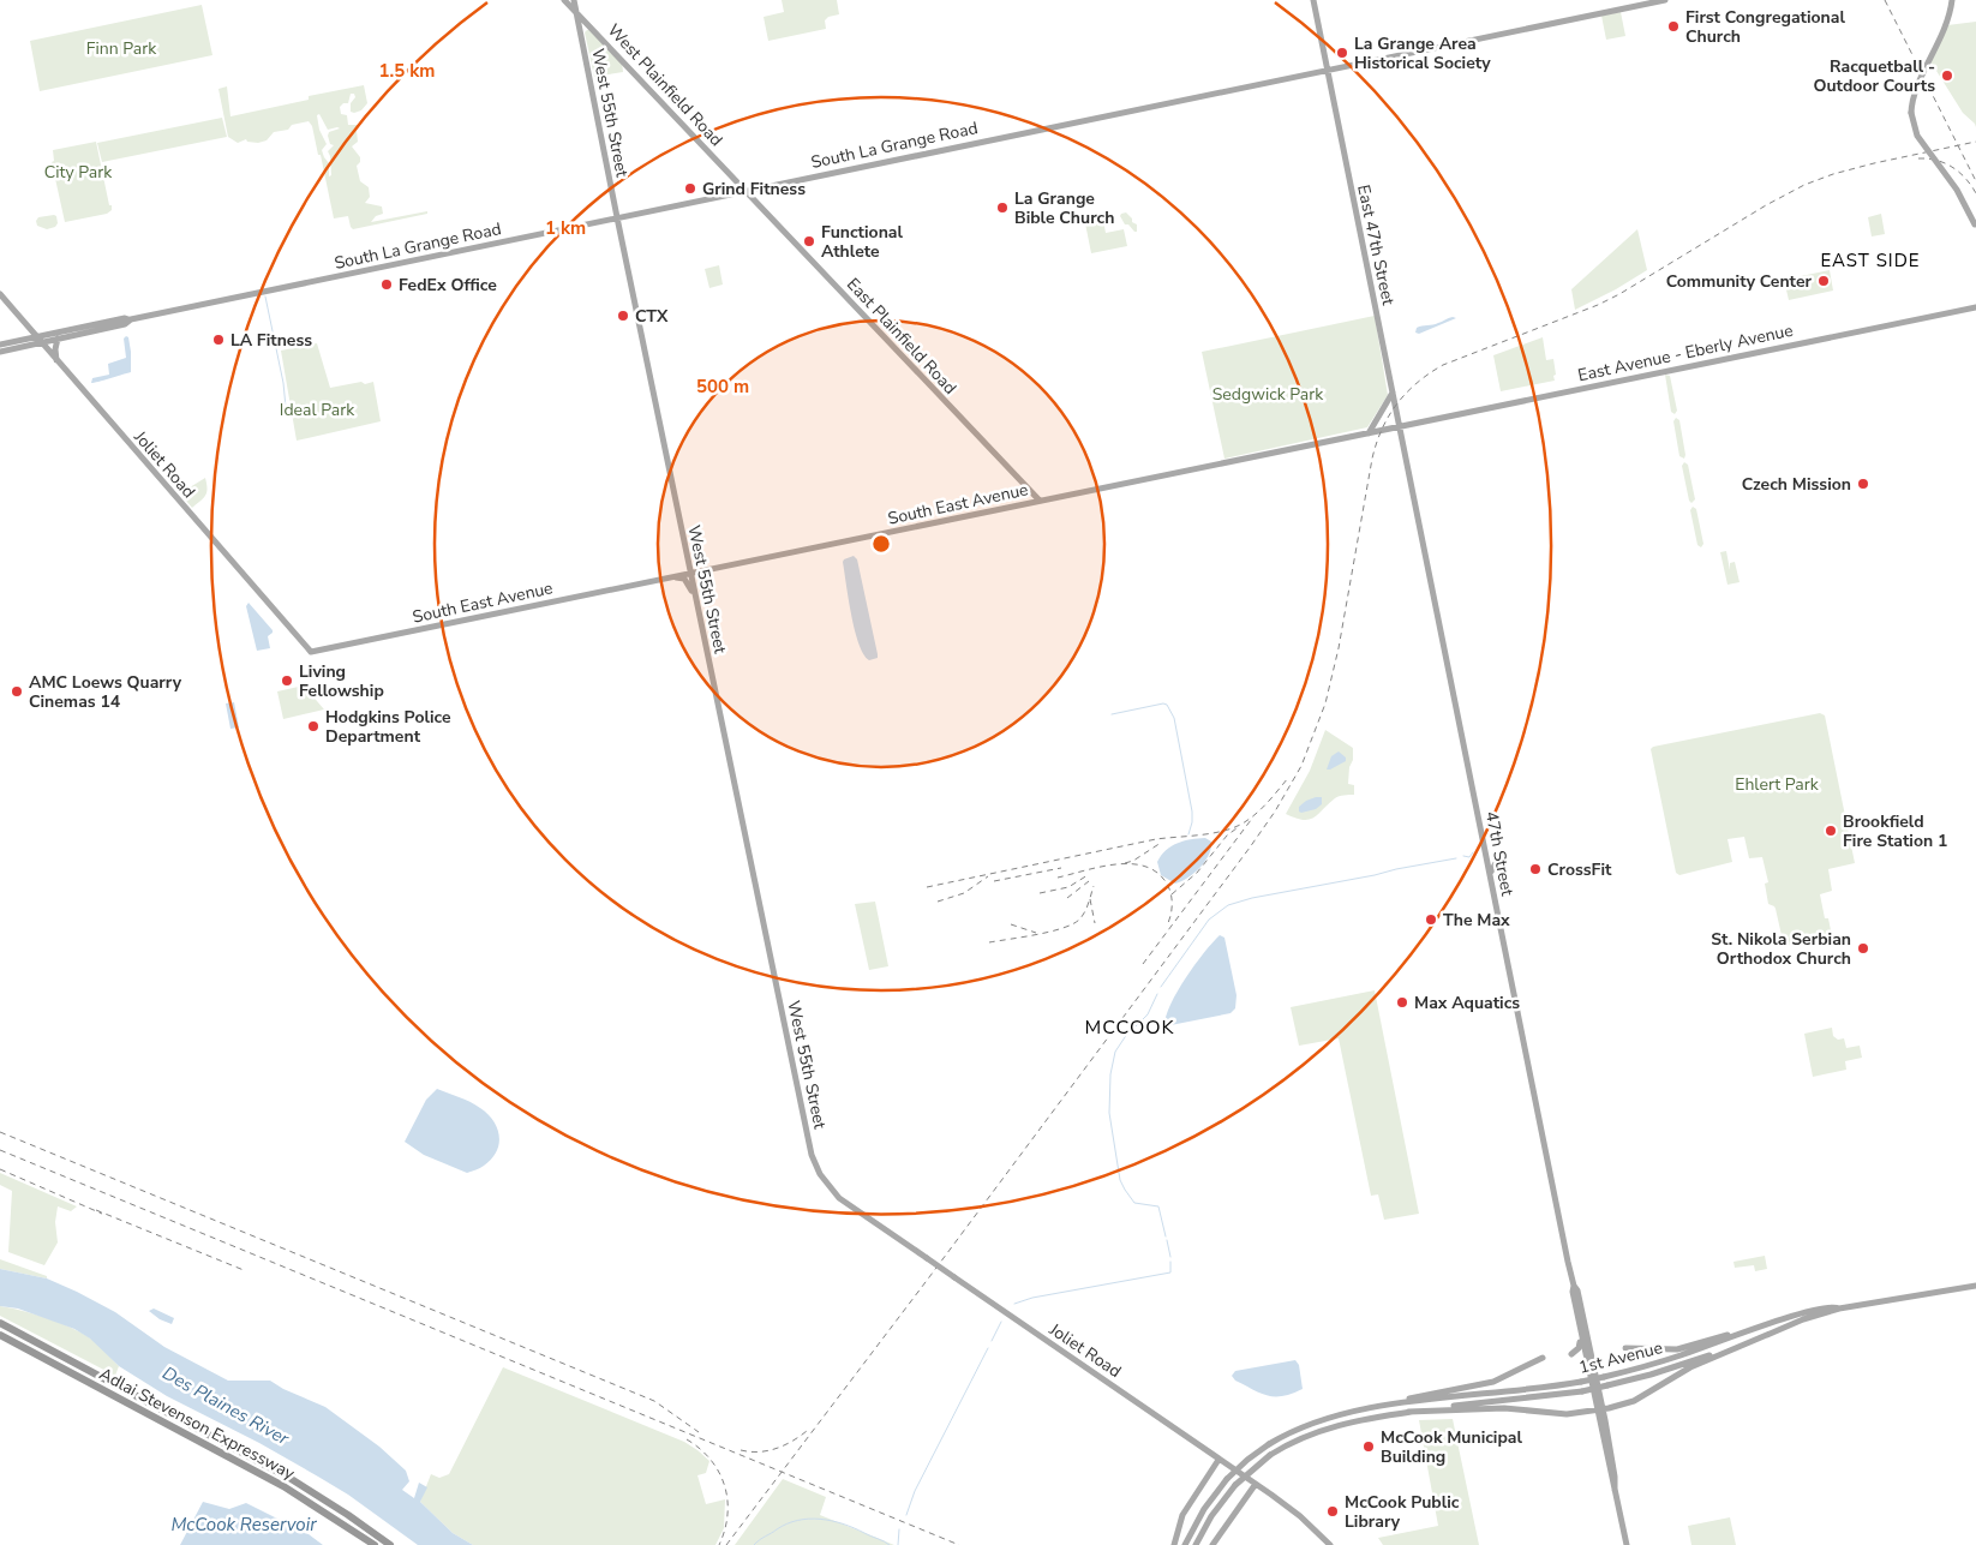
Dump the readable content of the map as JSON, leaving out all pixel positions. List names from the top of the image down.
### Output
{
  "streets": {
    "highway": ["Adlai Stevenson Expressway"],
    "main road": [
      "West Plainfield Road",
      "West 55th Street",
      "South La Grange Road",
      "East 47th Street",
      "East Plainfield Road",
      "East Avenue - Eberly Avenue",
      "Joliet Road",
      "South East Avenue",
      "47th Street",
      "1st Avenue"
    ]
  },
  "crossings": [
    ["West Plainfield Road", "West 55th Street"],
    ["West Plainfield Road", "South La Grange Road"],
    ["West Plainfield Road", "East Plainfield Road"],
    ["West 55th Street", "South La Grange Road"],
    ["West 55th Street", "Joliet Road"],
    ["West 55th Street", "South East Avenue"],
    ["South La Grange Road", "East 47th Street"],
    ["South La Grange Road", "East Plainfield Road"],
    ["South La Grange Road", "Joliet Road"],
    ["East 47th Street", "East Avenue - Eberly Avenue"],
    ["East 47th Street", "South East Avenue"],
    ["East 47th Street", "47th Street"],
    ["East Plainfield Road", "South East Avenue"],
    ["East Avenue - Eberly Avenue", "South East Avenue"],
    ["East Avenue - Eberly Avenue", "47th Street"],
    ["Joliet Road", "South East Avenue"],
    ["South East Avenue", "47th Street"]
  ],
  "districts": ["EAST SIDE", "MCCOOK"],
  "water": ["Des Plaines River", "McCook Reservoir"],
  "parks": [
    "Finn Park",
    "City Park",
    "Sedgwick Park",
    "Ideal Park",
    "Ehlert Park"
  ],
  "places": [
    "First Congregational Church",
    "La Grange Area Historical Society",
    "Racquetball - Outdoor Courts",
    "Grind Fitness",
    "La Grange Bible Church",
    "Functional Athlete",
    "Community Center",
    "FedEx Office",
    "CTX",
    "LA Fitness",
    "Czech Mission",
    "Living Fellowship",
    "AMC Loews Quarry Cinemas 14",
    "Hodgkins Police Department",
    "Brookfield Fire Station 1",
    "CrossFit",
    "The Max",
    "St. Nikola Serbian Orthodox Church",
    "Max Aquatics",
    "McCook Municipal Building",
    "McCook Public Library"
  ],
  "rings": ["1.5 km", "1 km", "500 m"]
}
